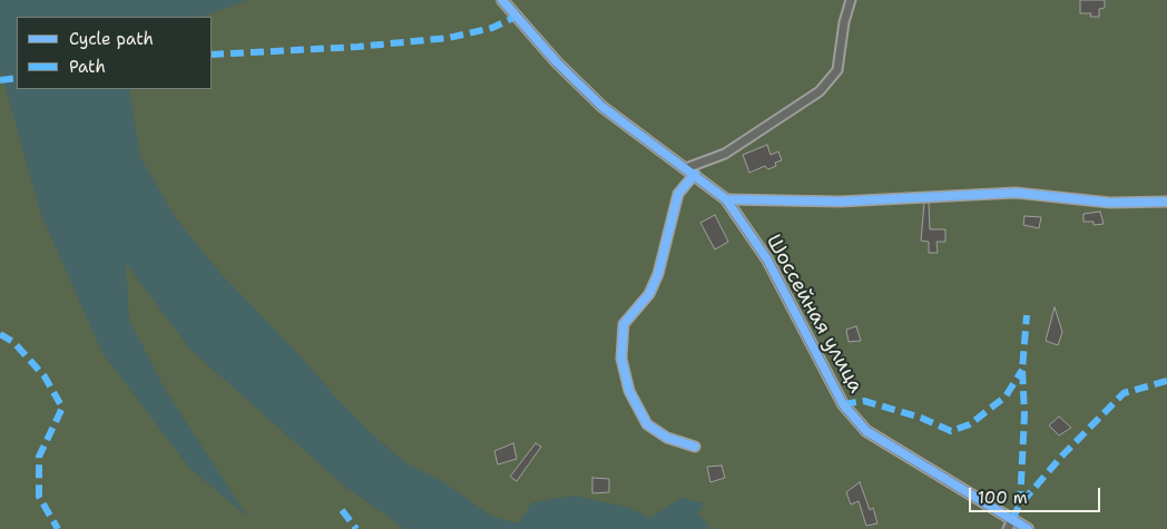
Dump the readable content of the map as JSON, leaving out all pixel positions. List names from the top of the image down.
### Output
{
  "streets": {
    "street": ["Шоссейная улица"]
  },
  "legend": ["Cycle path", "Path"],
  "scale_bar": "100 m"
}
